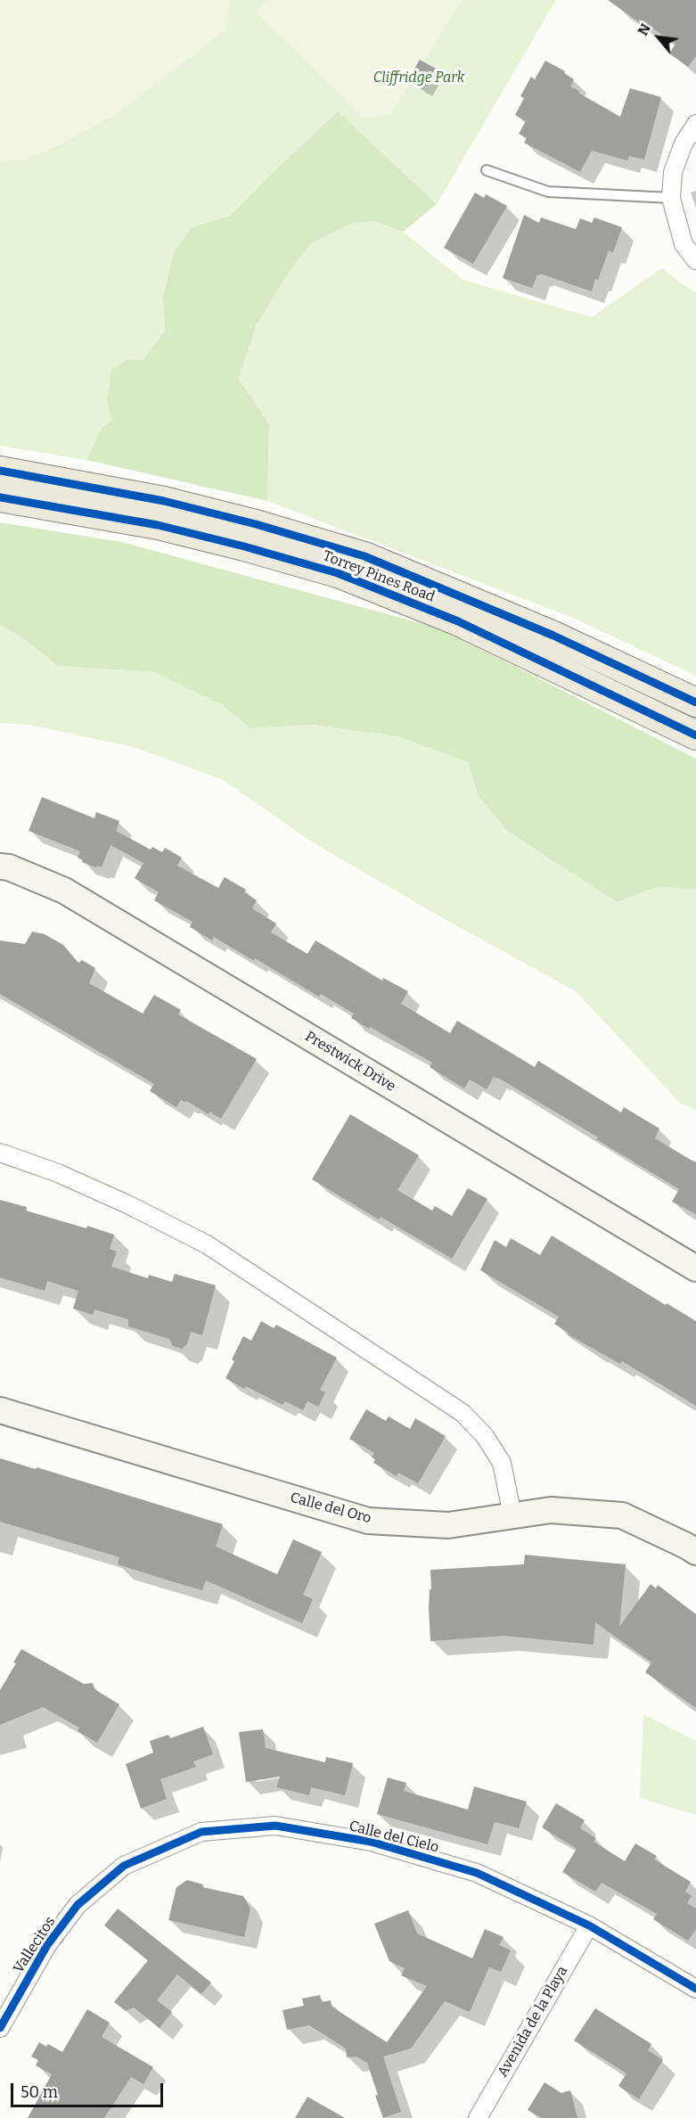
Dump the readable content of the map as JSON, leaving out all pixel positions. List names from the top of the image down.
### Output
{
  "streets": {
    "main road": ["Torrey Pines Road"],
    "street": [
      "Prestwick Drive",
      "Calle del Oro",
      "Calle del Cielo",
      "Vallecitos",
      "Avenida de la Playa"
    ]
  },
  "crossings": [
    ["Calle del Cielo", "Vallecitos"],
    ["Calle del Cielo", "Avenida de la Playa"]
  ],
  "parks": ["Cliffridge Park"],
  "scale_bar": "50 m",
  "north": "top left"
}
